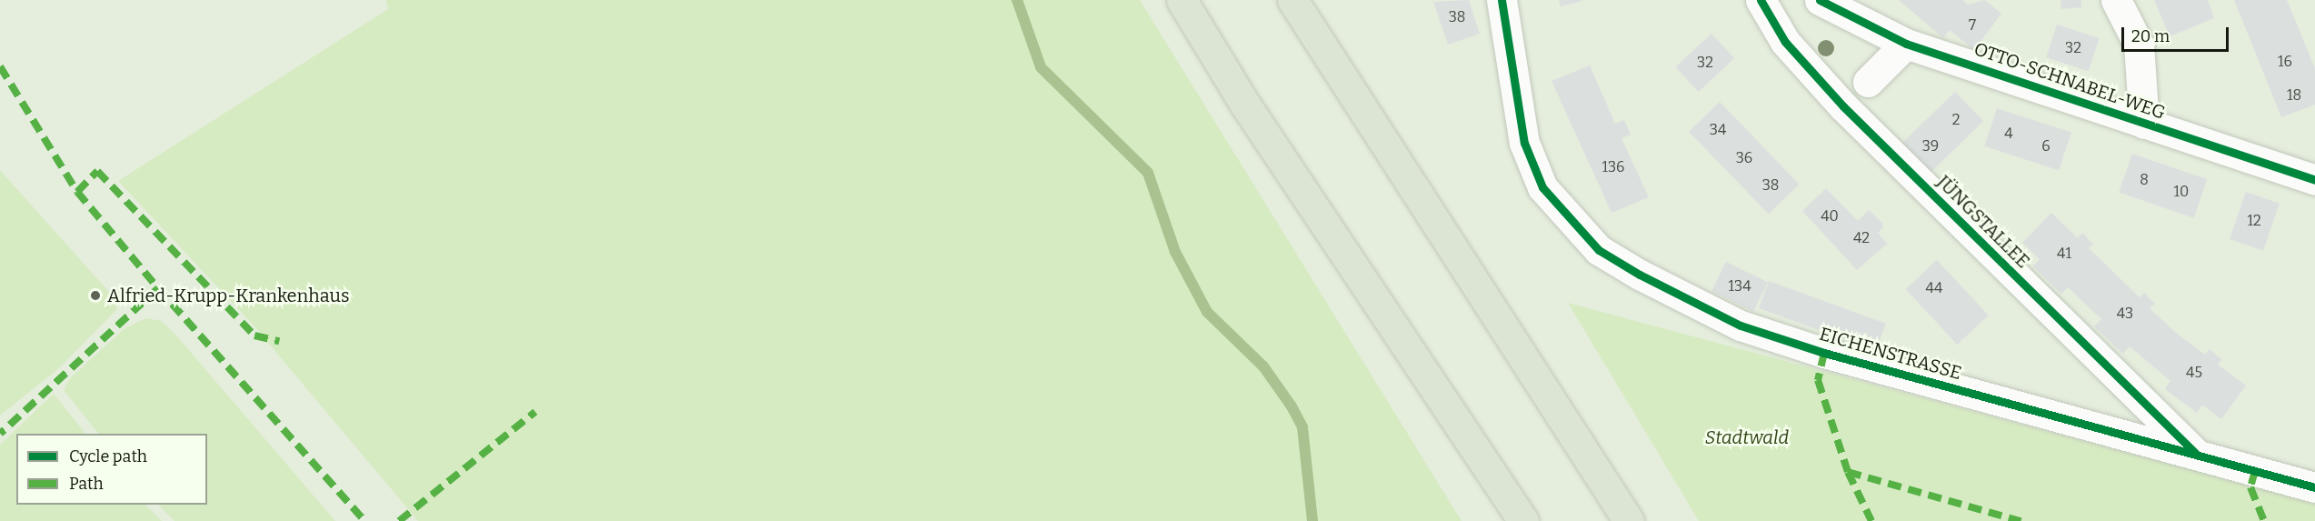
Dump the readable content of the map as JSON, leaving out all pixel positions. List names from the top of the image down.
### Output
{
  "streets": {
    "street": ["OTTO-SCHNABEL-WEG", "JÜNGSTALLEE", "EICHENSTRASSE"]
  },
  "crossings": [
    ["JÜNGSTALLEE", "EICHENSTRASSE"]
  ],
  "parks": ["Stadtwald"],
  "places": ["Alfried-Krupp-Krankenhaus"],
  "house_numbers": [
    "38",
    "7",
    "32",
    "16",
    "32",
    "18",
    "2",
    "34",
    "4",
    "39",
    "6",
    "36",
    "136",
    "8",
    "38",
    "10",
    "40",
    "12",
    "42",
    "41",
    "134",
    "44",
    "43",
    "45"
  ],
  "legend": ["Cycle path", "Path"],
  "scale_bar": "20 m"
}
